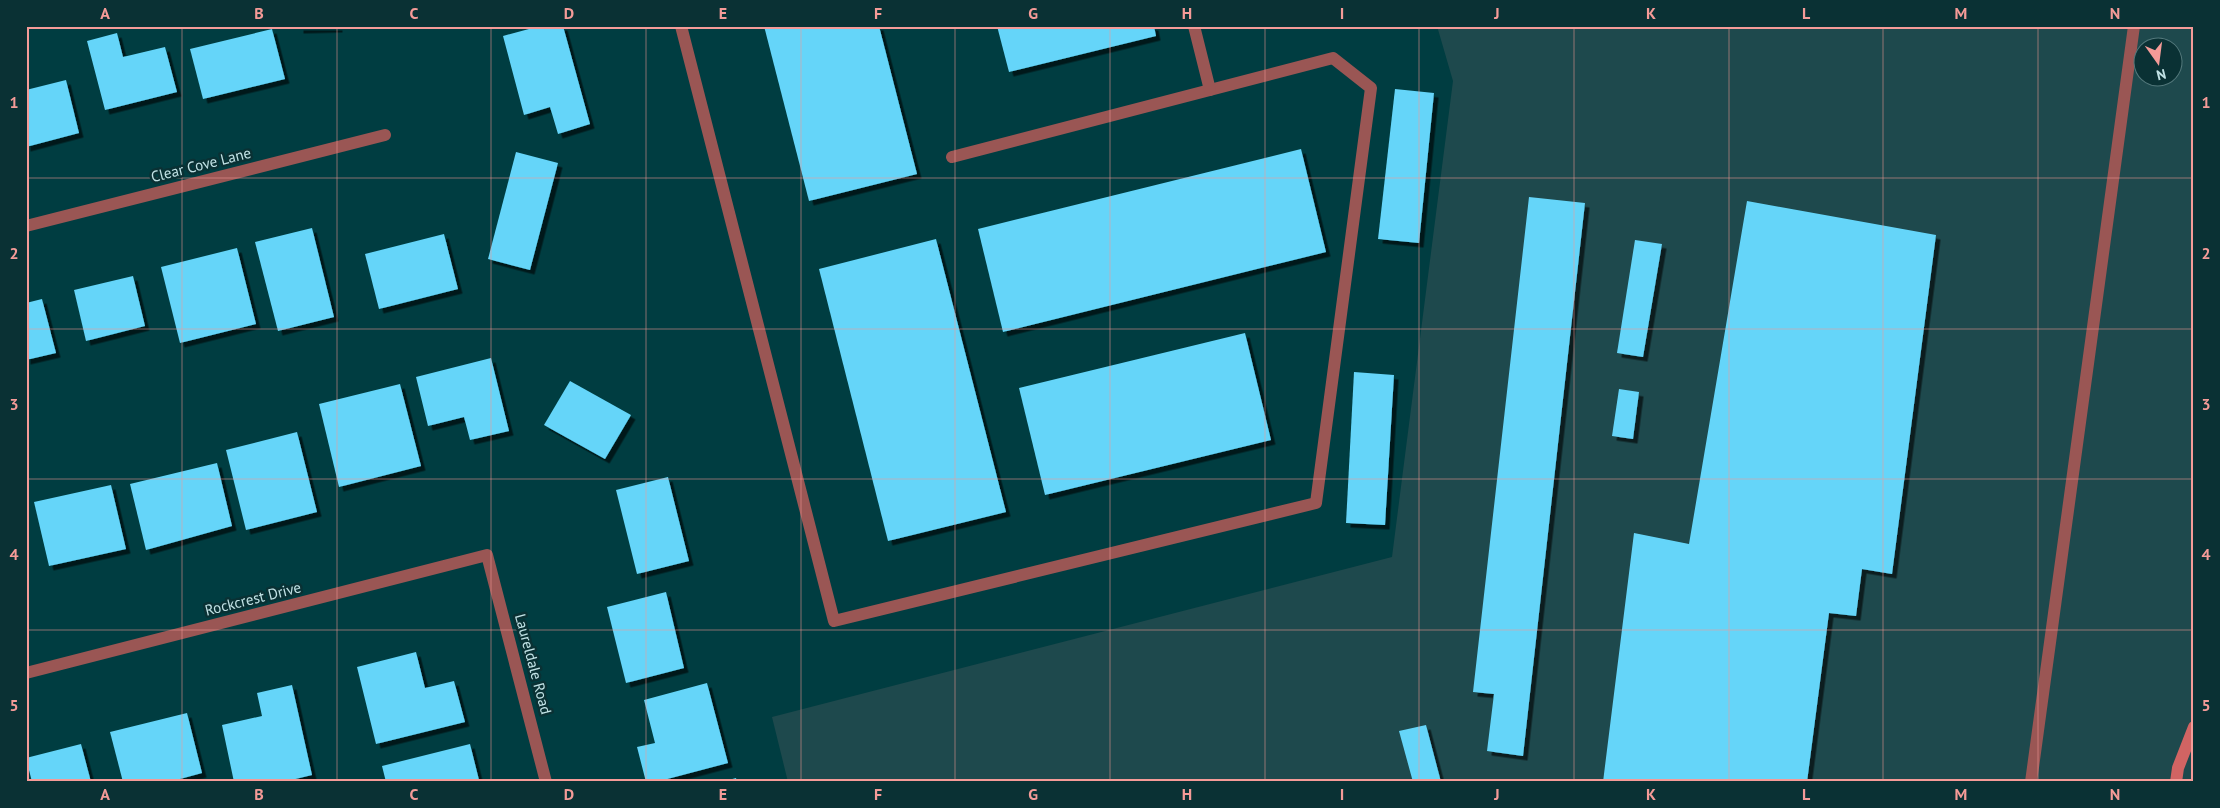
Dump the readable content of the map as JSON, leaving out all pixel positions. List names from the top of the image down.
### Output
{
  "streets": {
    "street": ["Clear Cove Lane", "Rockcrest Drive", "Laureldale Road"]
  },
  "crossings": [
    ["Rockcrest Drive", "Laureldale Road"]
  ],
  "north": "bottom",
  "grid": {
    "columns": [
      "A",
      "B",
      "C",
      "D",
      "E",
      "F",
      "G",
      "H",
      "I",
      "J",
      "K",
      "L",
      "M",
      "N"
    ],
    "rows": [
      "1",
      "2",
      "3",
      "4",
      "5"
    ]
  }
}
